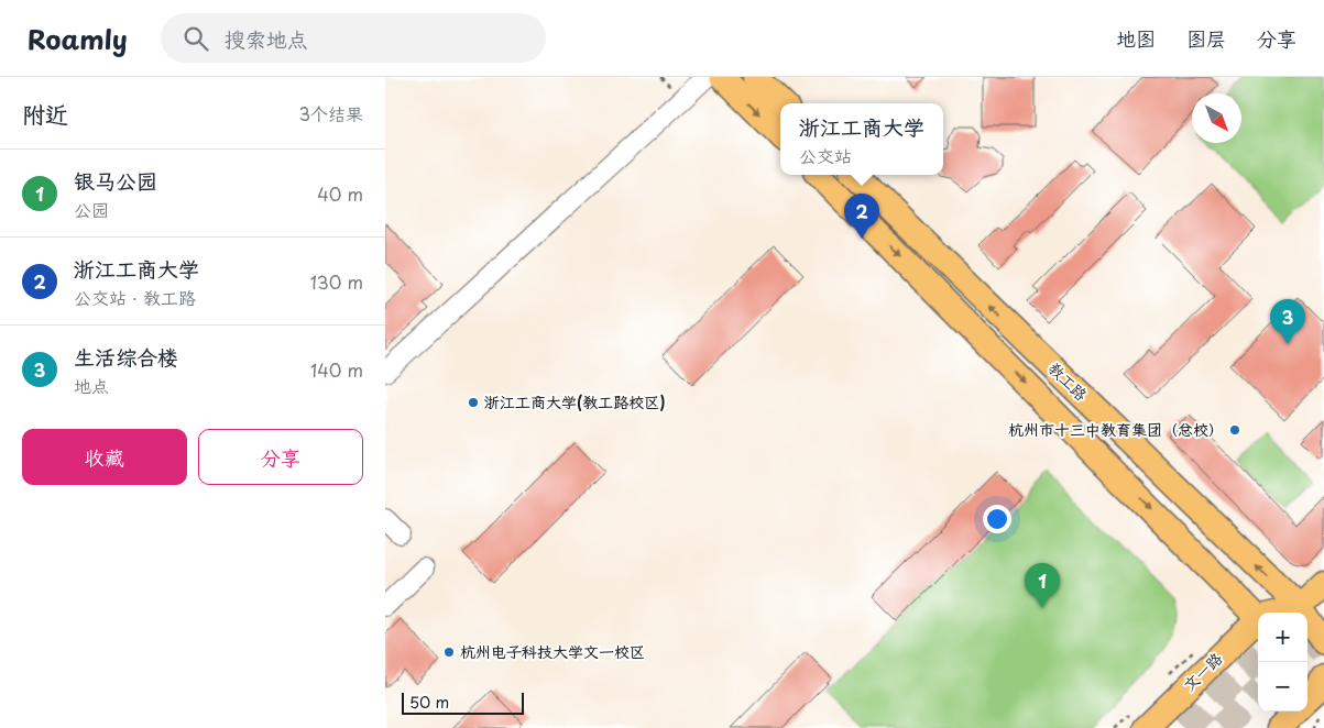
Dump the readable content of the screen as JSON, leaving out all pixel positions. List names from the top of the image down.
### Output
{
  "streets": {
    "main road": ["教工路", "文一路"]
  },
  "crossings": [
    ["教工路", "文一路"]
  ],
  "places": ["浙江工商大学(教工路校区)", "杭州市十三中教育集团（总校）", "杭州电子科技大学文一校区"],
  "scale_bar": "50 m",
  "north": "bottom right",
  "page": {
    "header": "Roamly",
    "search": "搜索地点",
    "nav": ["地图", "图层", "分享"],
    "heading": ["附近", "3个结果"],
    "popup": ["浙江工商大学", "公交站"],
    "list": [
      {
        "mark": "1",
        "name": "银马公园",
        "note": "公园",
        "value": "40 m"
      },
      {
        "mark": "2",
        "name": "浙江工商大学",
        "note": "公交站 · 教工路",
        "value": "130 m"
      },
      {
        "mark": "3",
        "name": "生活综合楼",
        "note": "地点",
        "value": "140 m"
      }
    ],
    "pins": ["2", "3", "1"],
    "buttons": ["收藏", "分享"],
    "map_buttons": ["+", "−"],
    "scale": "50 m"
  }
}
